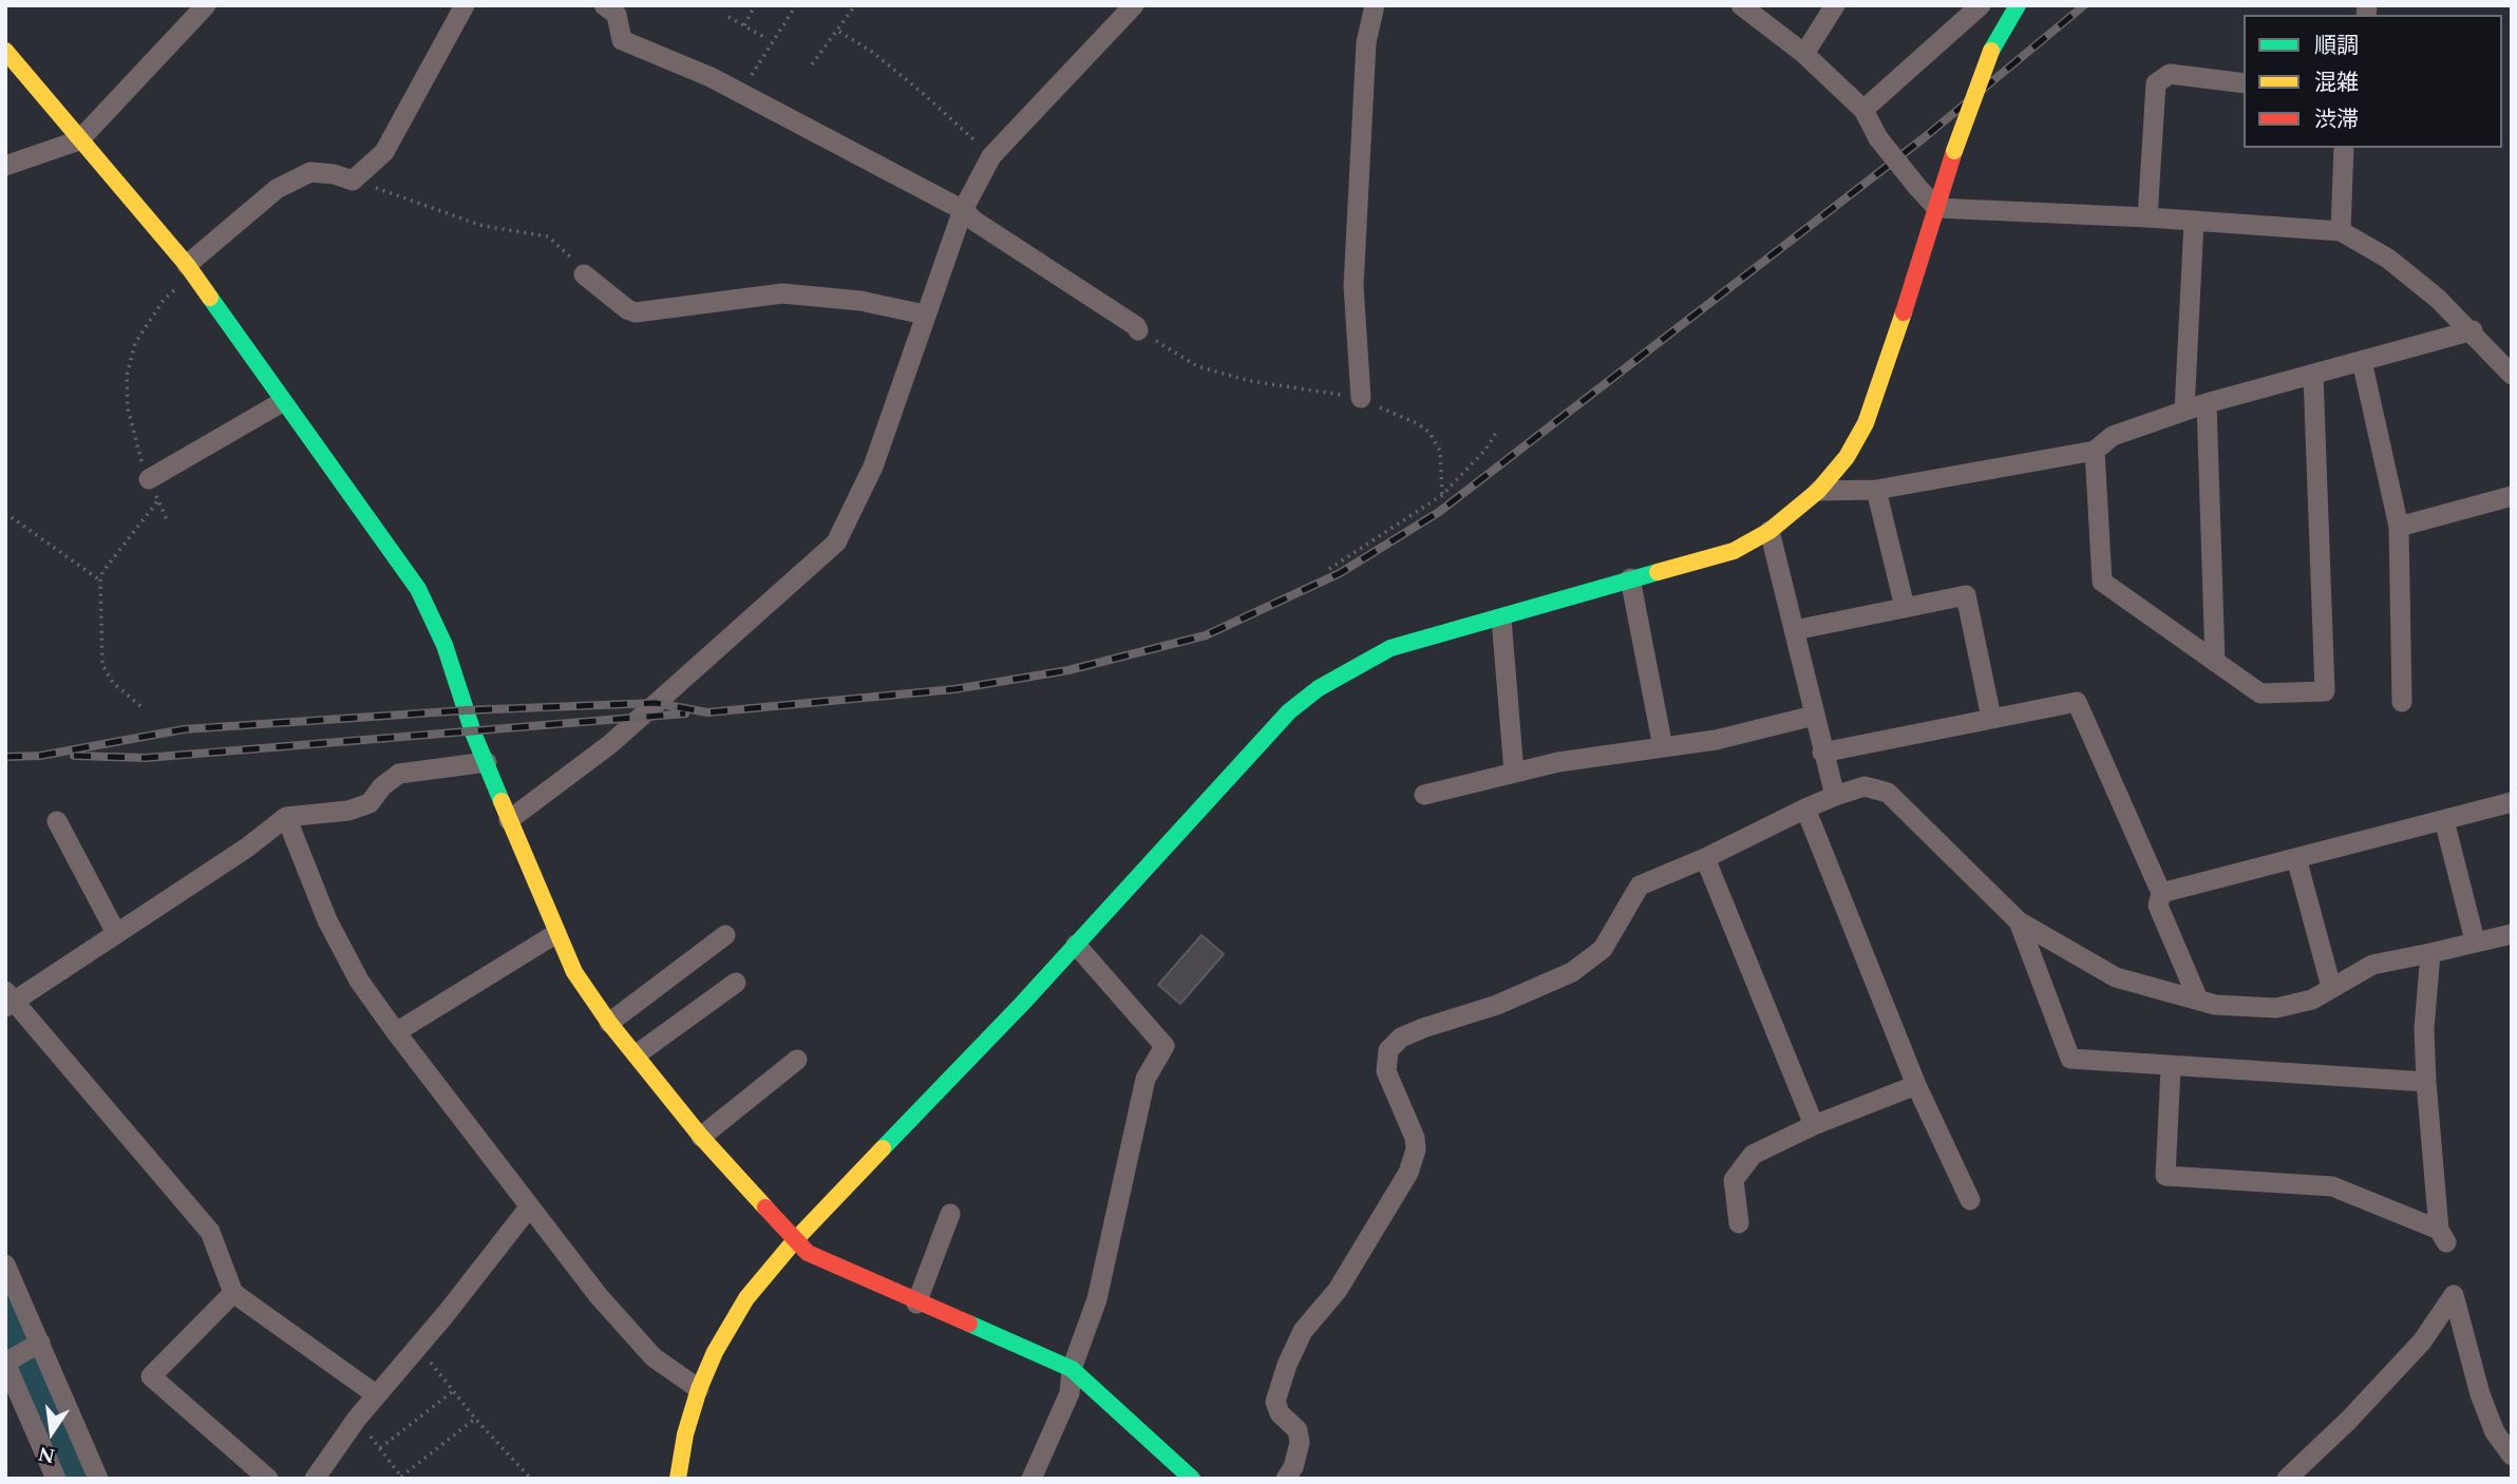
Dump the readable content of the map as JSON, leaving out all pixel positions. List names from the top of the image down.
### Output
{
  "legend": ["順調", "混雑", "渋滞"],
  "north": "bottom"
}
